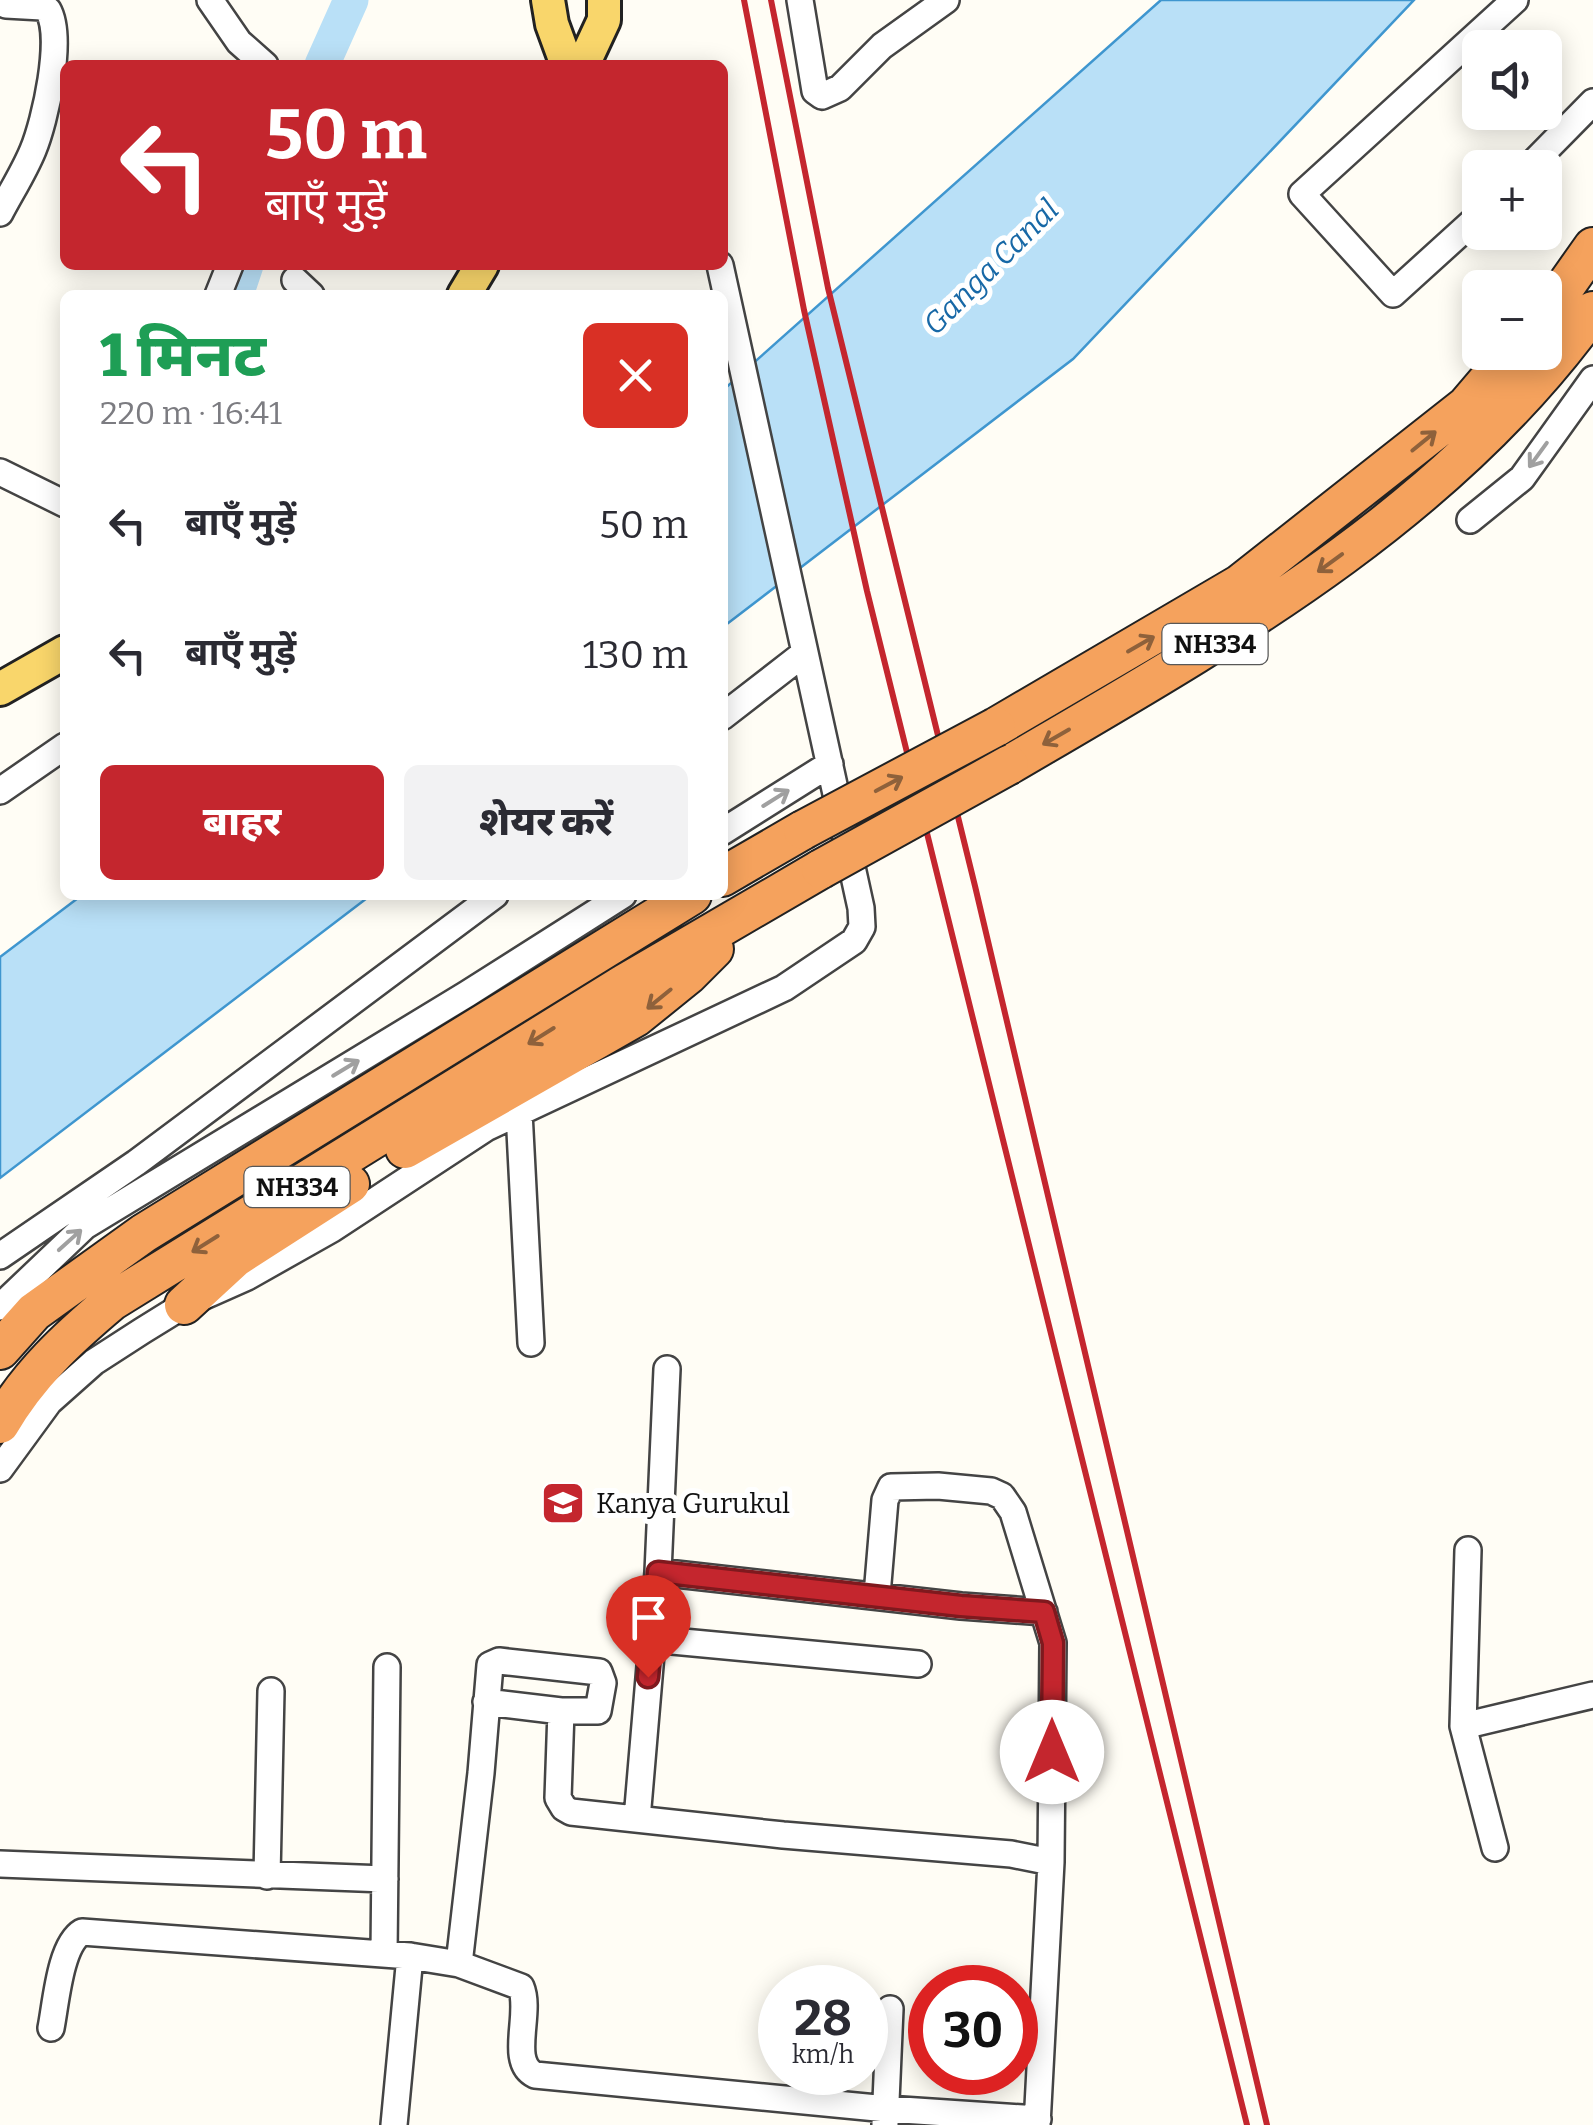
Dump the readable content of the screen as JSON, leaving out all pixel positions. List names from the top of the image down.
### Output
{
  "streets": {
    "highway": ["NH334"]
  },
  "water": ["Ganga Canal"],
  "places": {
    "school or university": ["Kanya Gurukul"]
  },
  "page": {
    "map_buttons": ["+", "−"],
    "turn": ["50 m", "बाएँ मुड़ें"],
    "heading": ["1 मिनट", "220 m · 16:41"],
    "list": [
      {
        "name": "बाएँ मुड़ें",
        "value": "50 m"
      },
      {
        "name": "बाएँ मुड़ें",
        "value": "130 m"
      }
    ],
    "buttons": ["बाहर", "शेयर करें"],
    "speed": "28 km/h",
    "limit": "30"
  }
}
